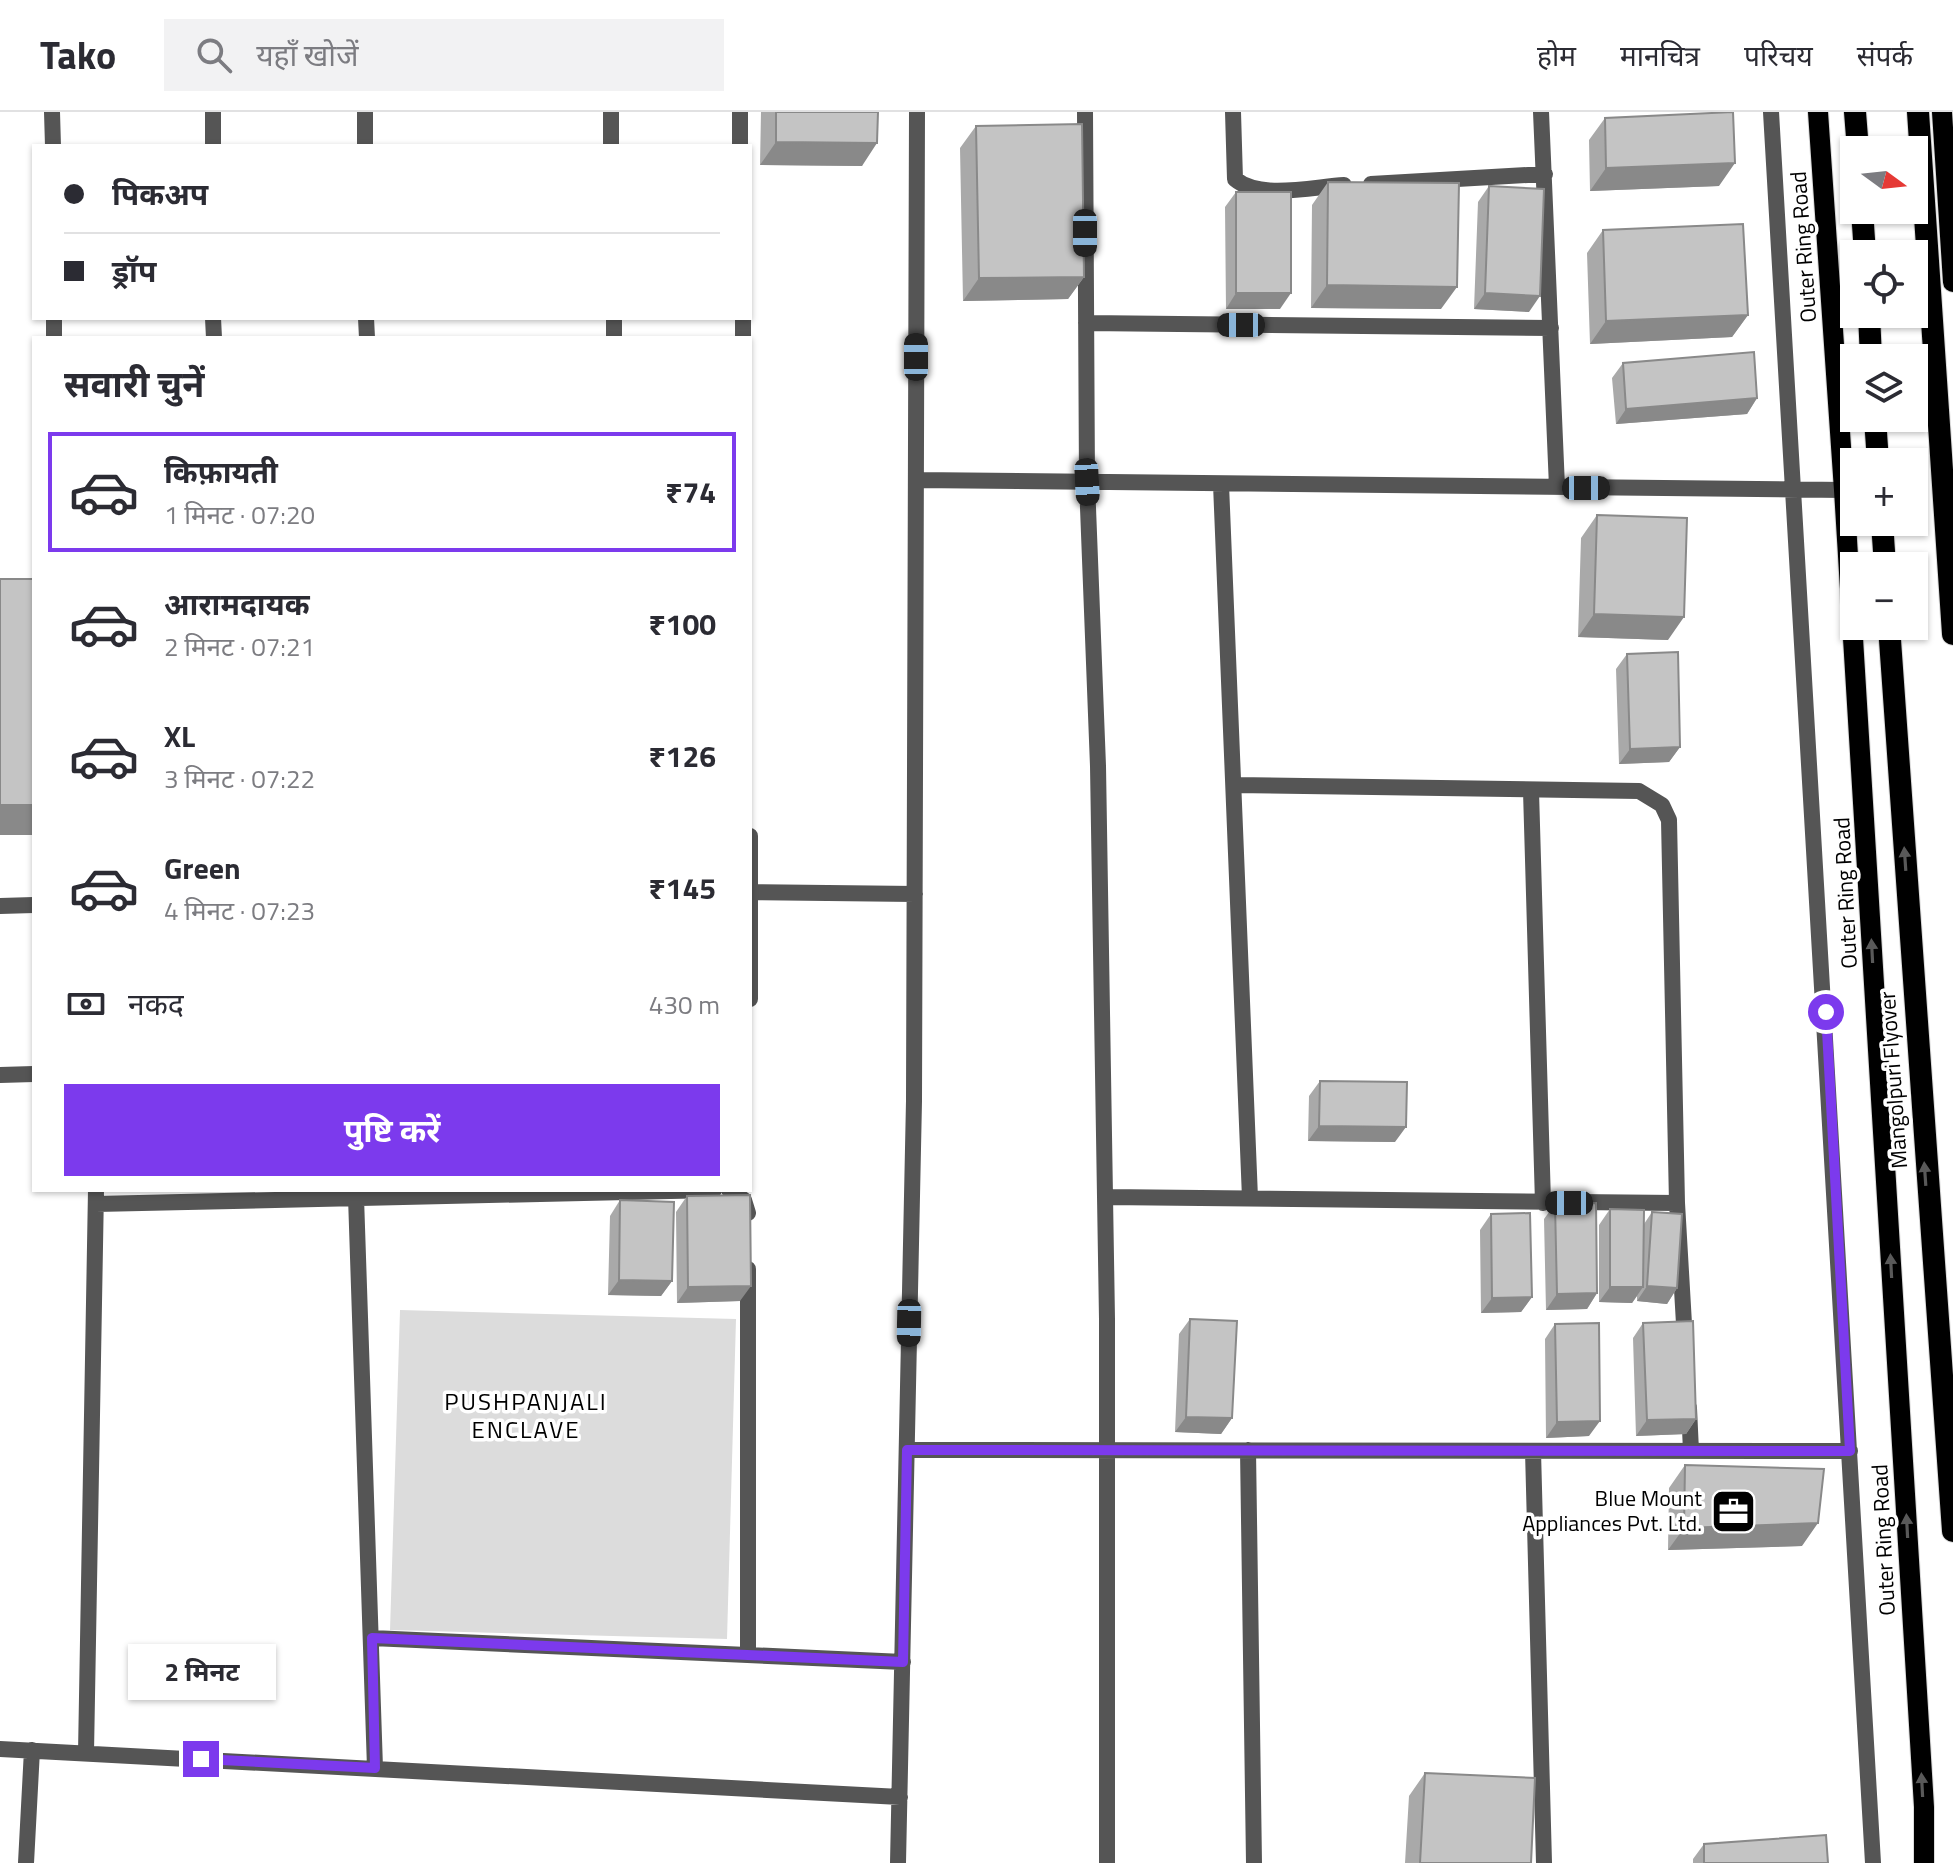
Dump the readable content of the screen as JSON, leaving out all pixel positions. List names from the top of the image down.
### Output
{
  "streets": {
    "highway": ["Mangolpuri Flyover"],
    "main road": ["Outer Ring Road"]
  },
  "one_way": ["Outer Ring Road", "Mangolpuri Flyover"],
  "districts": ["PUSHPANJALI ENCLAVE"],
  "places": {
    "office": ["Blue Mount Appliances Pvt. Ltd."]
  },
  "north": "right",
  "page": {
    "header": "Tako",
    "search": "यहाँ खोजें",
    "nav": [
      "होम",
      "मानचित्र",
      "परिचय",
      "संपर्क"
    ],
    "map_buttons": ["+", "−"],
    "banner": ["पिकअप", "ड्रॉप"],
    "heading": "सवारी चुनें",
    "list": [
      {
        "name": "किफ़ायती",
        "note": "1 मिनट · 07:20",
        "value": "₹74"
      },
      {
        "name": "आरामदायक",
        "note": "2 मिनट · 07:21",
        "value": "₹100"
      },
      {
        "name": "XL",
        "note": "3 मिनट · 07:22",
        "value": "₹126"
      },
      {
        "name": "Green",
        "note": "4 मिनट · 07:23",
        "value": "₹145"
      }
    ],
    "pay": ["नकद", "430 m"],
    "buttons": "पुष्टि करें",
    "bubble": "2 मिनट"
  }
}
